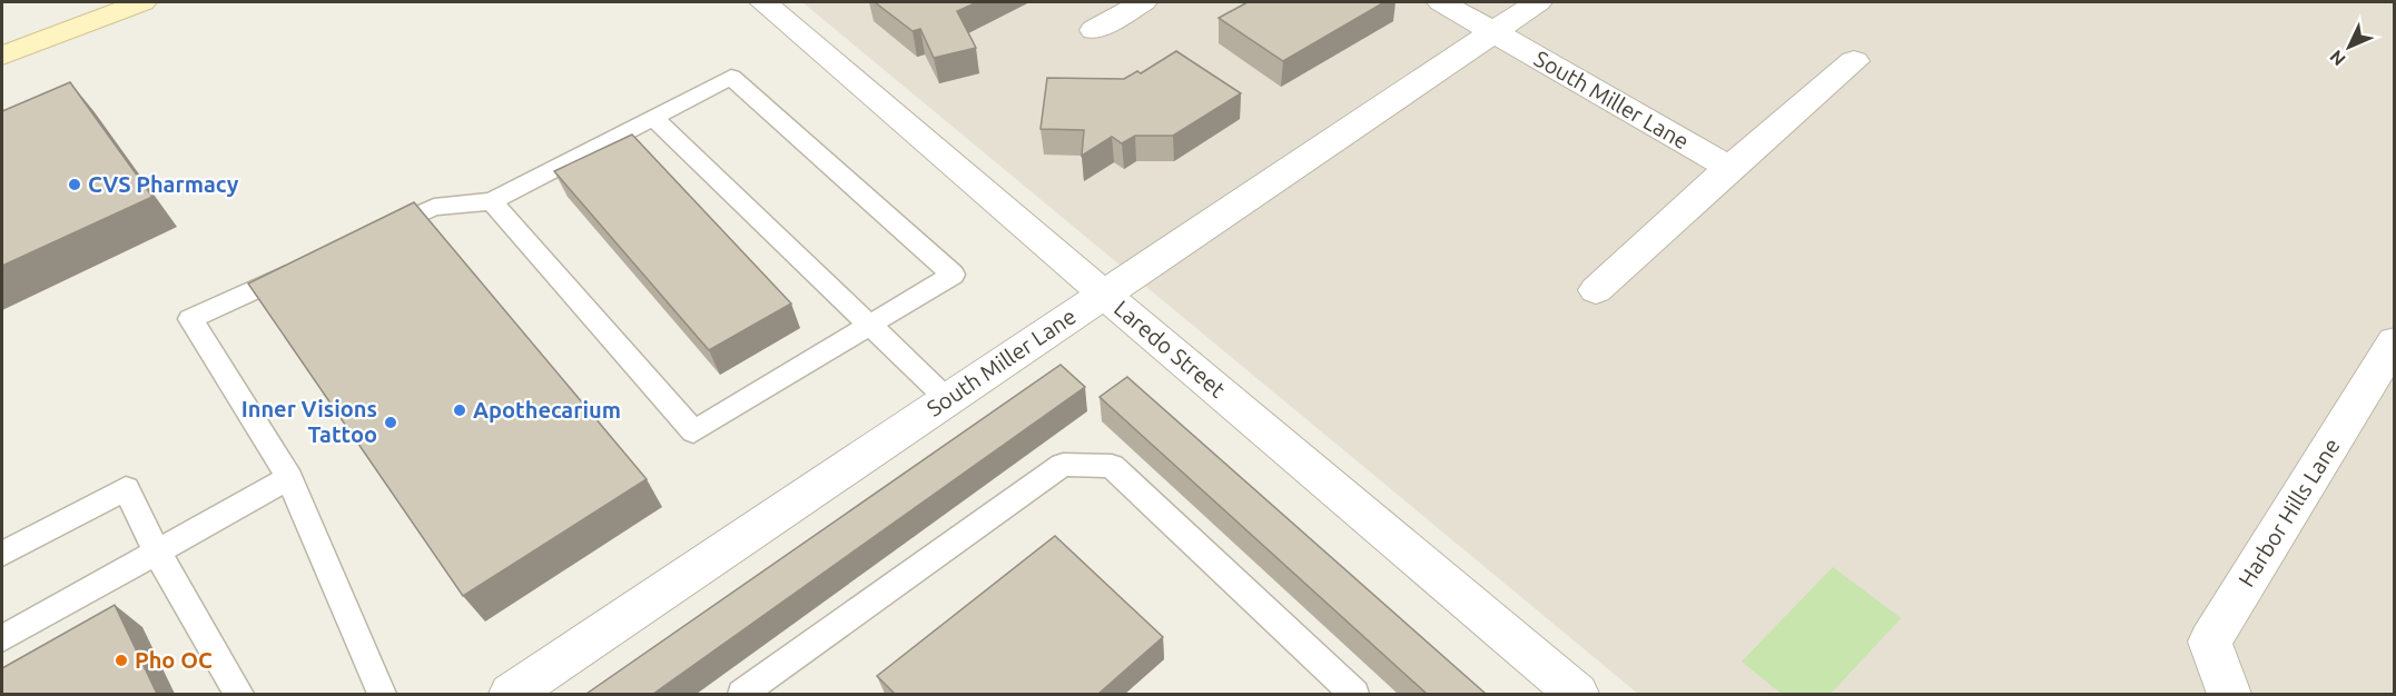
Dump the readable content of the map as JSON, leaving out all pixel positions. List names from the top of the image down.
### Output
{
  "streets": {
    "street": ["South Miller Lane", "Laredo Street", "Harbor Hills Lane"]
  },
  "crossings": [
    ["South Miller Lane", "Laredo Street"]
  ],
  "places": [
    "CVS Pharmacy",
    "Apothecarium",
    "Inner Visions Tattoo",
    "Pho OC"
  ],
  "north": "bottom left"
}
